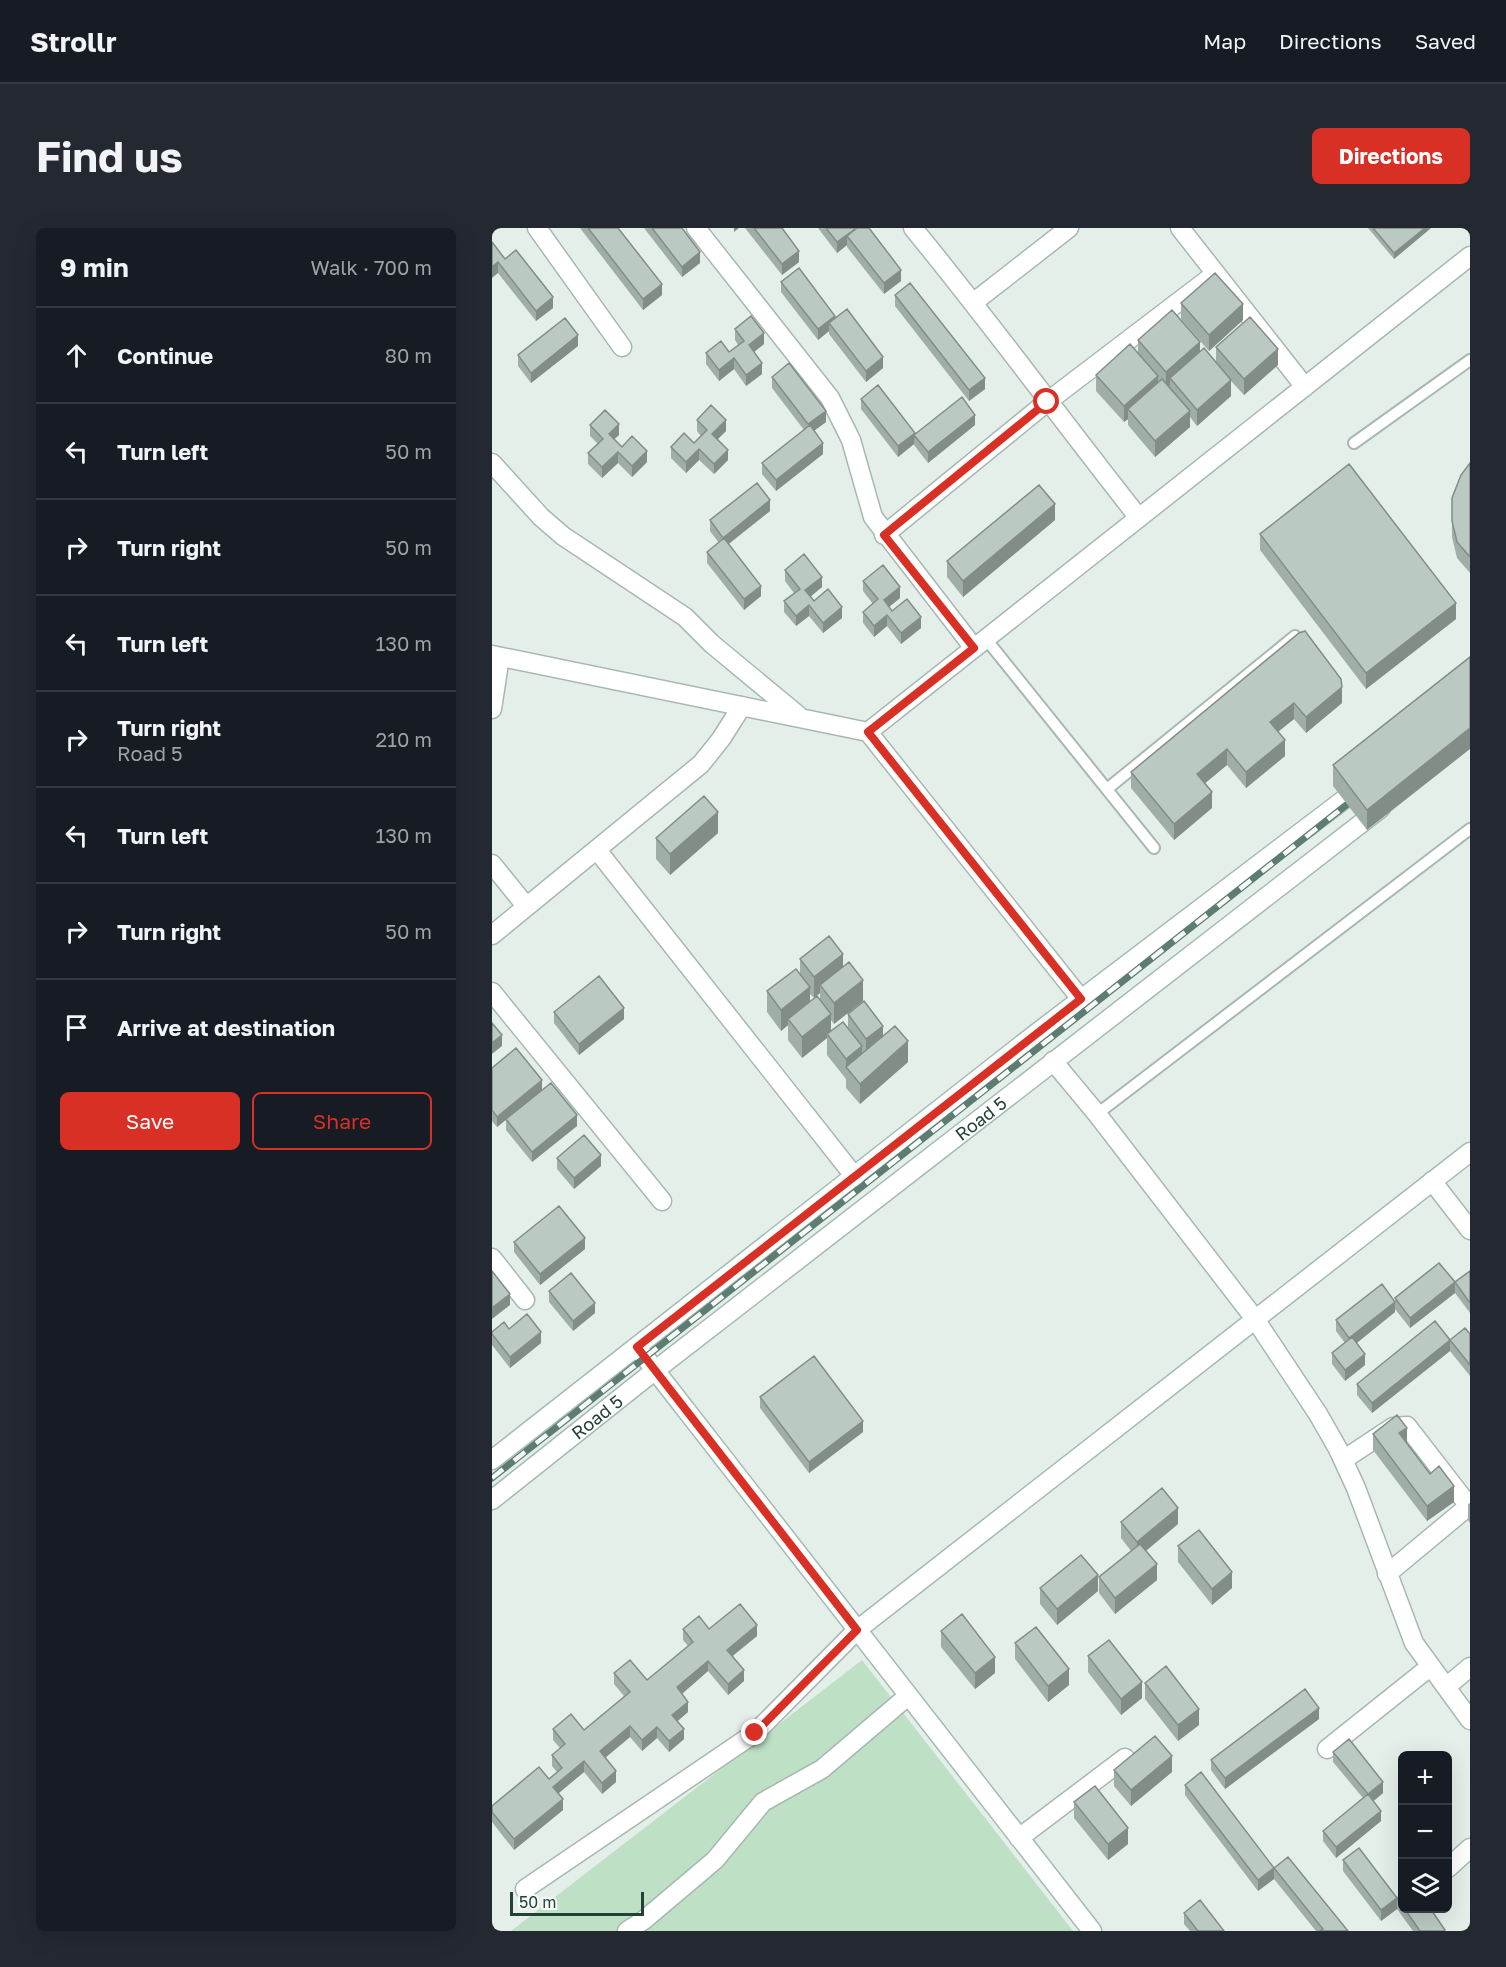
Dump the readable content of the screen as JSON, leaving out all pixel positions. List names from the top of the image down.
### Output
{
  "streets": {
    "street": ["Road 5"]
  },
  "scale_bar": "50 m",
  "page": {
    "header": "Strollr",
    "nav": ["Map", "Directions", "Saved"],
    "buttons": [
      "Directions",
      ["Save", "Share"]
    ],
    "title": "Find us",
    "heading": ["9 min", "Walk · 700 m"],
    "list": [
      ["Continue", "80 m"],
      ["Turn left", "50 m"],
      ["Turn right", "50 m"],
      ["Turn left", "130 m"],
      ["Turn right", "Road 5", "210 m"],
      ["Turn left", "130 m"],
      ["Turn right", "50 m"],
      "Arrive at destination"
    ],
    "map_buttons": ["+", "−"],
    "scale": "50 m"
  }
}
